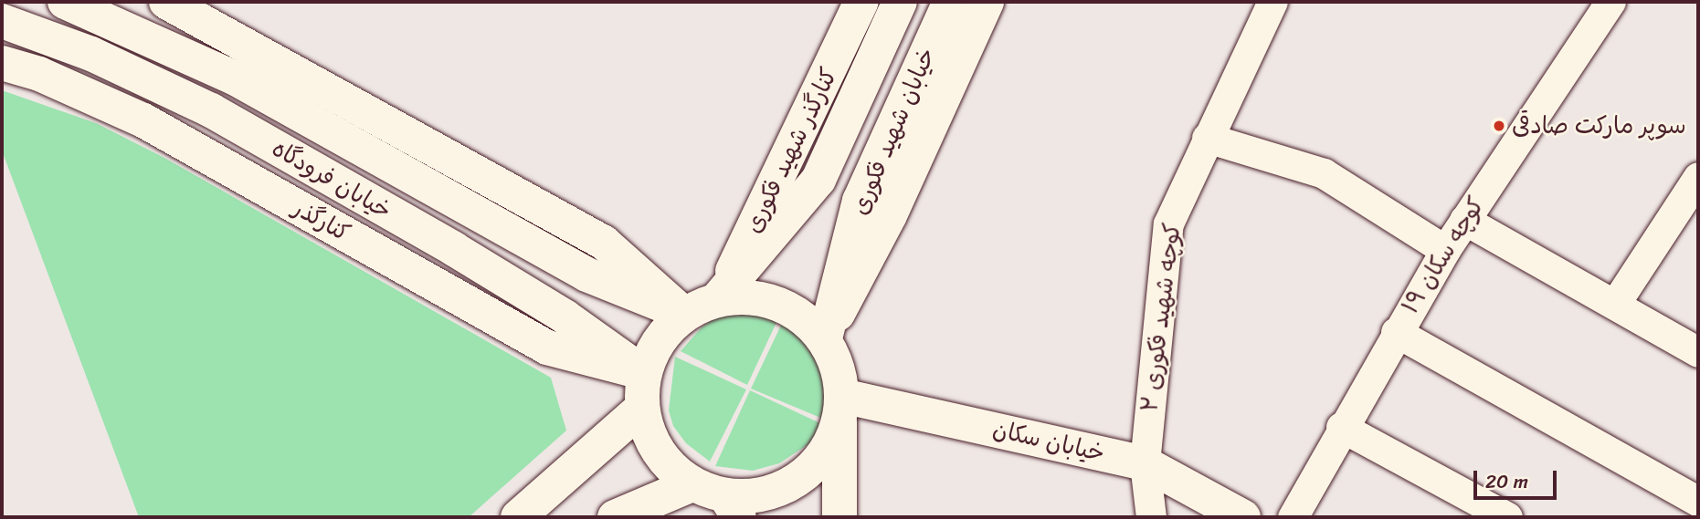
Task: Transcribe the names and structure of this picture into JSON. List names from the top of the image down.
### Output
{
  "streets": {
    "street": [
      "خیابان شهید فکوری",
      "کنارگذر شهید فکوری",
      "خیابان فرودگاه",
      "کنارگذر",
      "کوچه سکان ۱۹",
      "کوچه شهید فکوری ۲",
      "خیابان سکان"
    ]
  },
  "crossings": [
    ["خیابان شهید فکوری", "کنارگذر شهید فکوری"],
    ["خیابان شهید فکوری", "خیابان فرودگاه"],
    ["خیابان شهید فکوری", "کنارگذر"],
    ["خیابان شهید فکوری", "خیابان سکان"],
    ["کنارگذر شهید فکوری", "خیابان فرودگاه"],
    ["کنارگذر شهید فکوری", "کنارگذر"],
    ["کنارگذر شهید فکوری", "خیابان سکان"],
    ["خیابان فرودگاه", "کنارگذر"],
    ["خیابان فرودگاه", "خیابان سکان"],
    ["کنارگذر", "خیابان سکان"],
    ["کوچه شهید فکوری ۲", "خیابان سکان"]
  ],
  "places": ["سوپر مارکت صادقی"],
  "scale_bar": "20 m"
}
